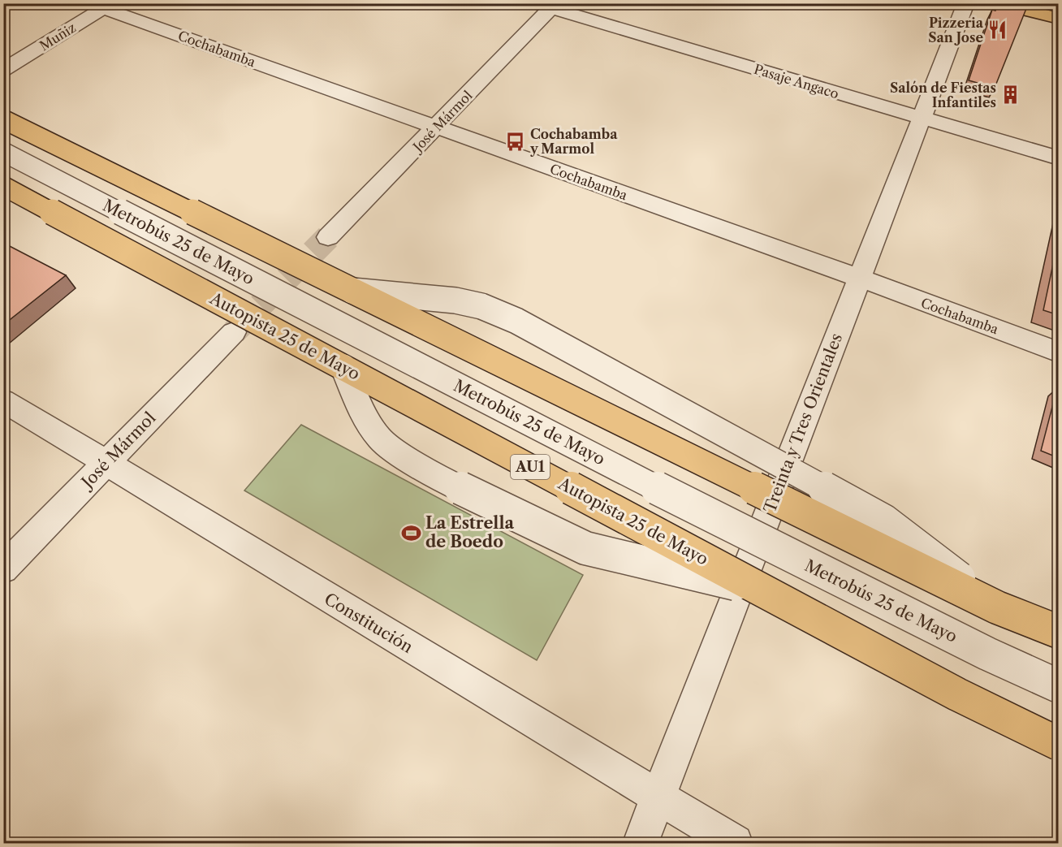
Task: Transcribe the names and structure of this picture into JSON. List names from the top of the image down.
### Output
{
  "streets": {
    "main road": ["Autopista 25 de Mayo", "AU1"],
    "street": [
      "Muñiz",
      "Cochabamba",
      "Pasaje Angaco",
      "José Mármol",
      "Metrobús 25 de Mayo",
      "Treinta y Tres Orientales",
      "Constitución"
    ]
  },
  "crossings": [
    ["Muñiz", "Cochabamba"],
    ["Cochabamba", "José Mármol"],
    ["Cochabamba", "Treinta y Tres Orientales"],
    ["Pasaje Angaco", "José Mármol"],
    ["Pasaje Angaco", "Treinta y Tres Orientales"],
    ["José Mármol", "Constitución"],
    ["Treinta y Tres Orientales", "Constitución"]
  ],
  "places": {
    "restaurant": ["Pizzeria San Jose"],
    "building": ["Salón de Fiestas Infantiles"],
    "bus stop": ["Cochabamba y Marmol"],
    "sports": ["La Estrella de Boedo"]
  }
}
